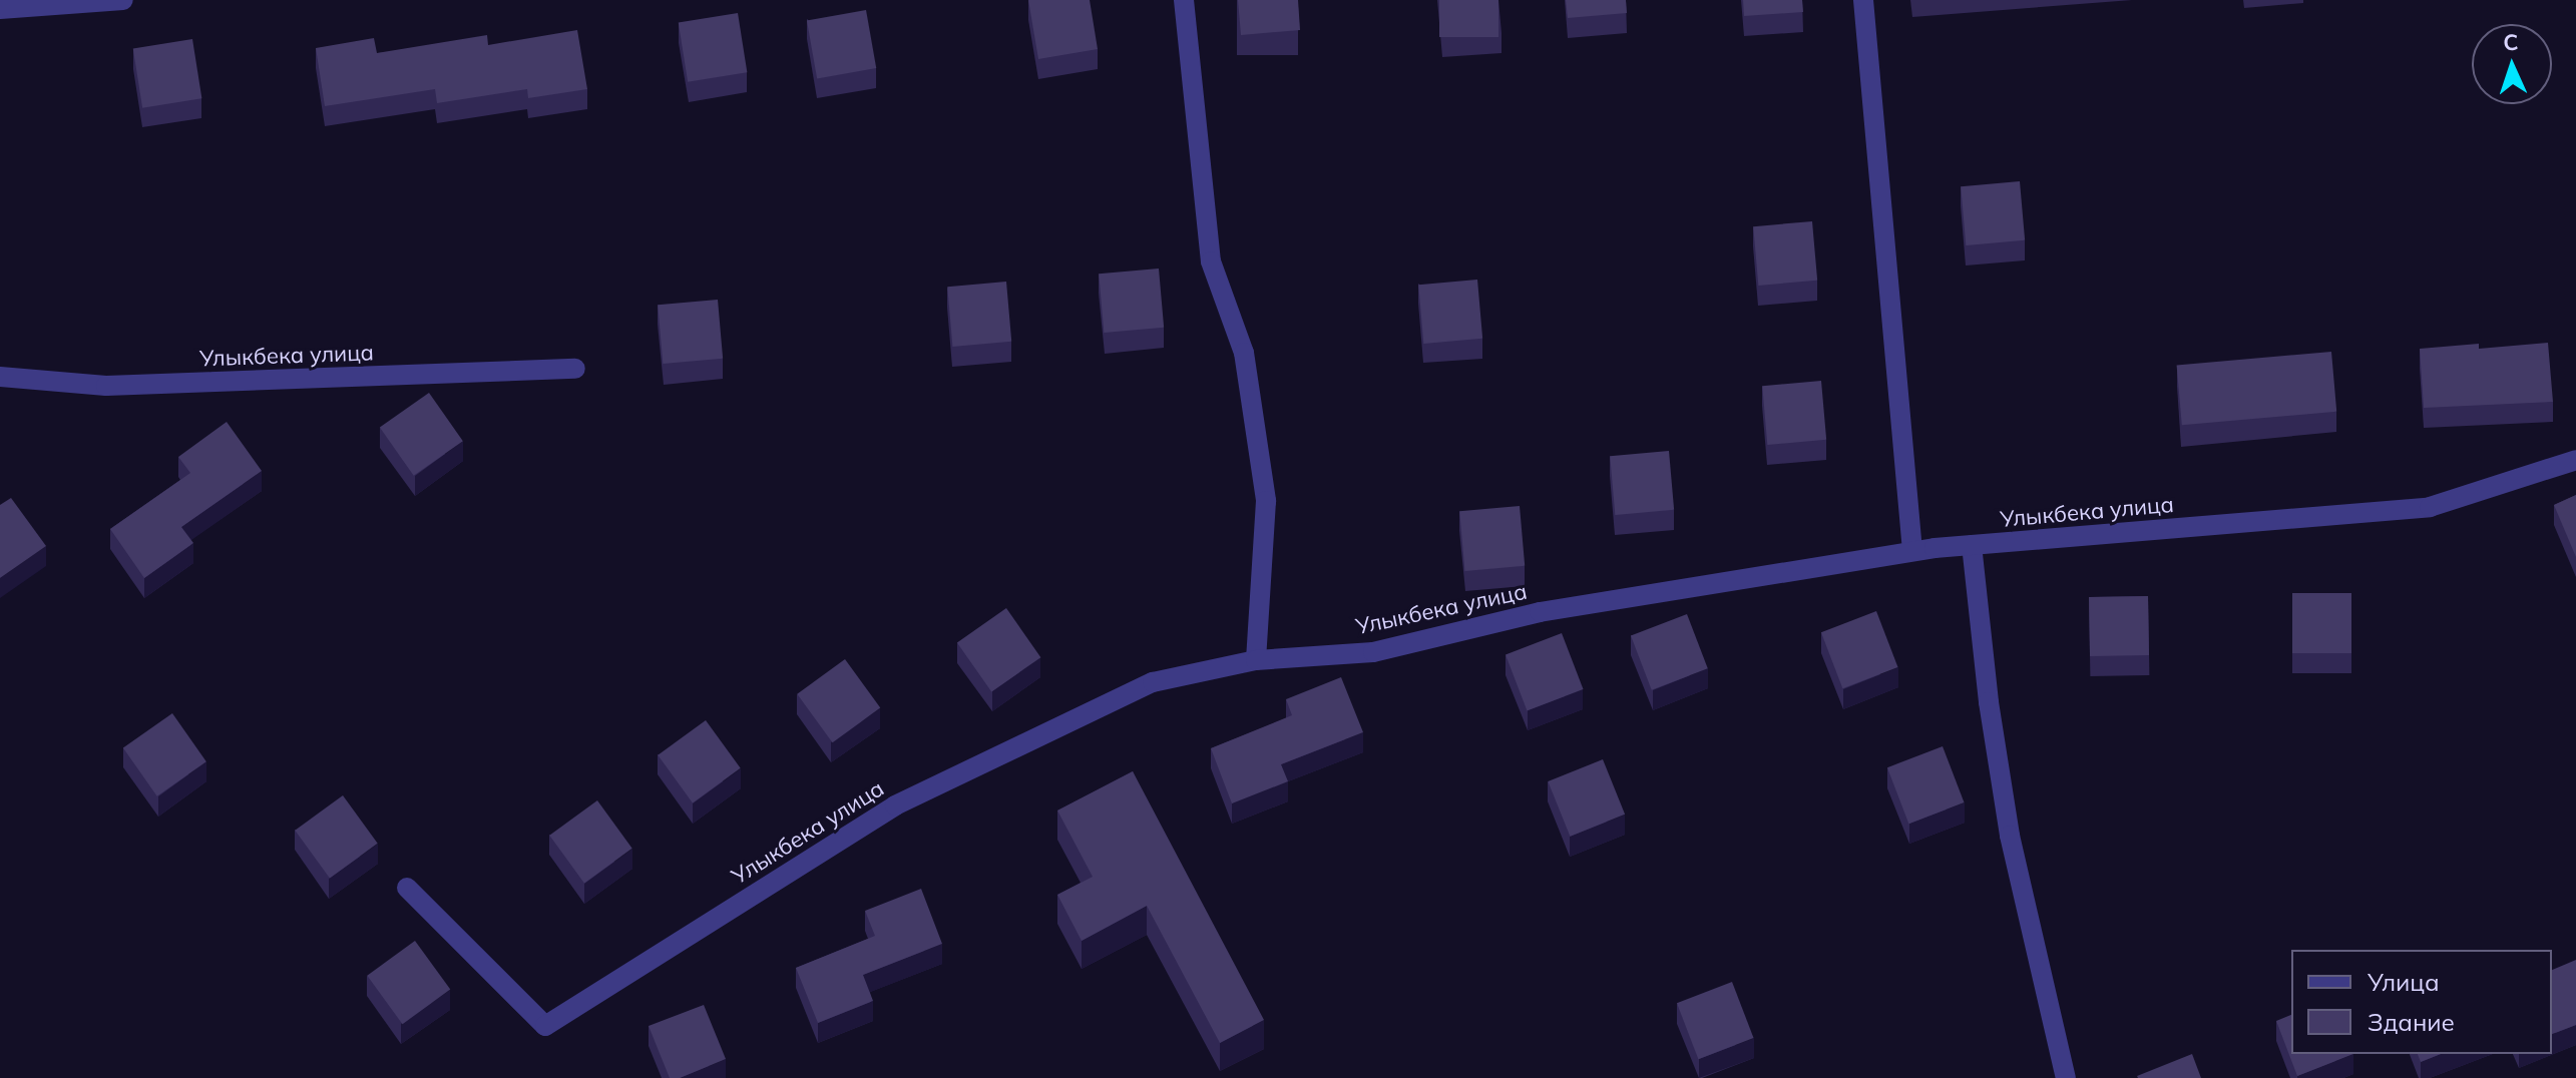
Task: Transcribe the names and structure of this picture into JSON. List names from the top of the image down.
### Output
{
  "streets": {
    "street": ["Улыкбека улица"]
  },
  "legend": ["Улица", "Здание"],
  "north": "top"
}
